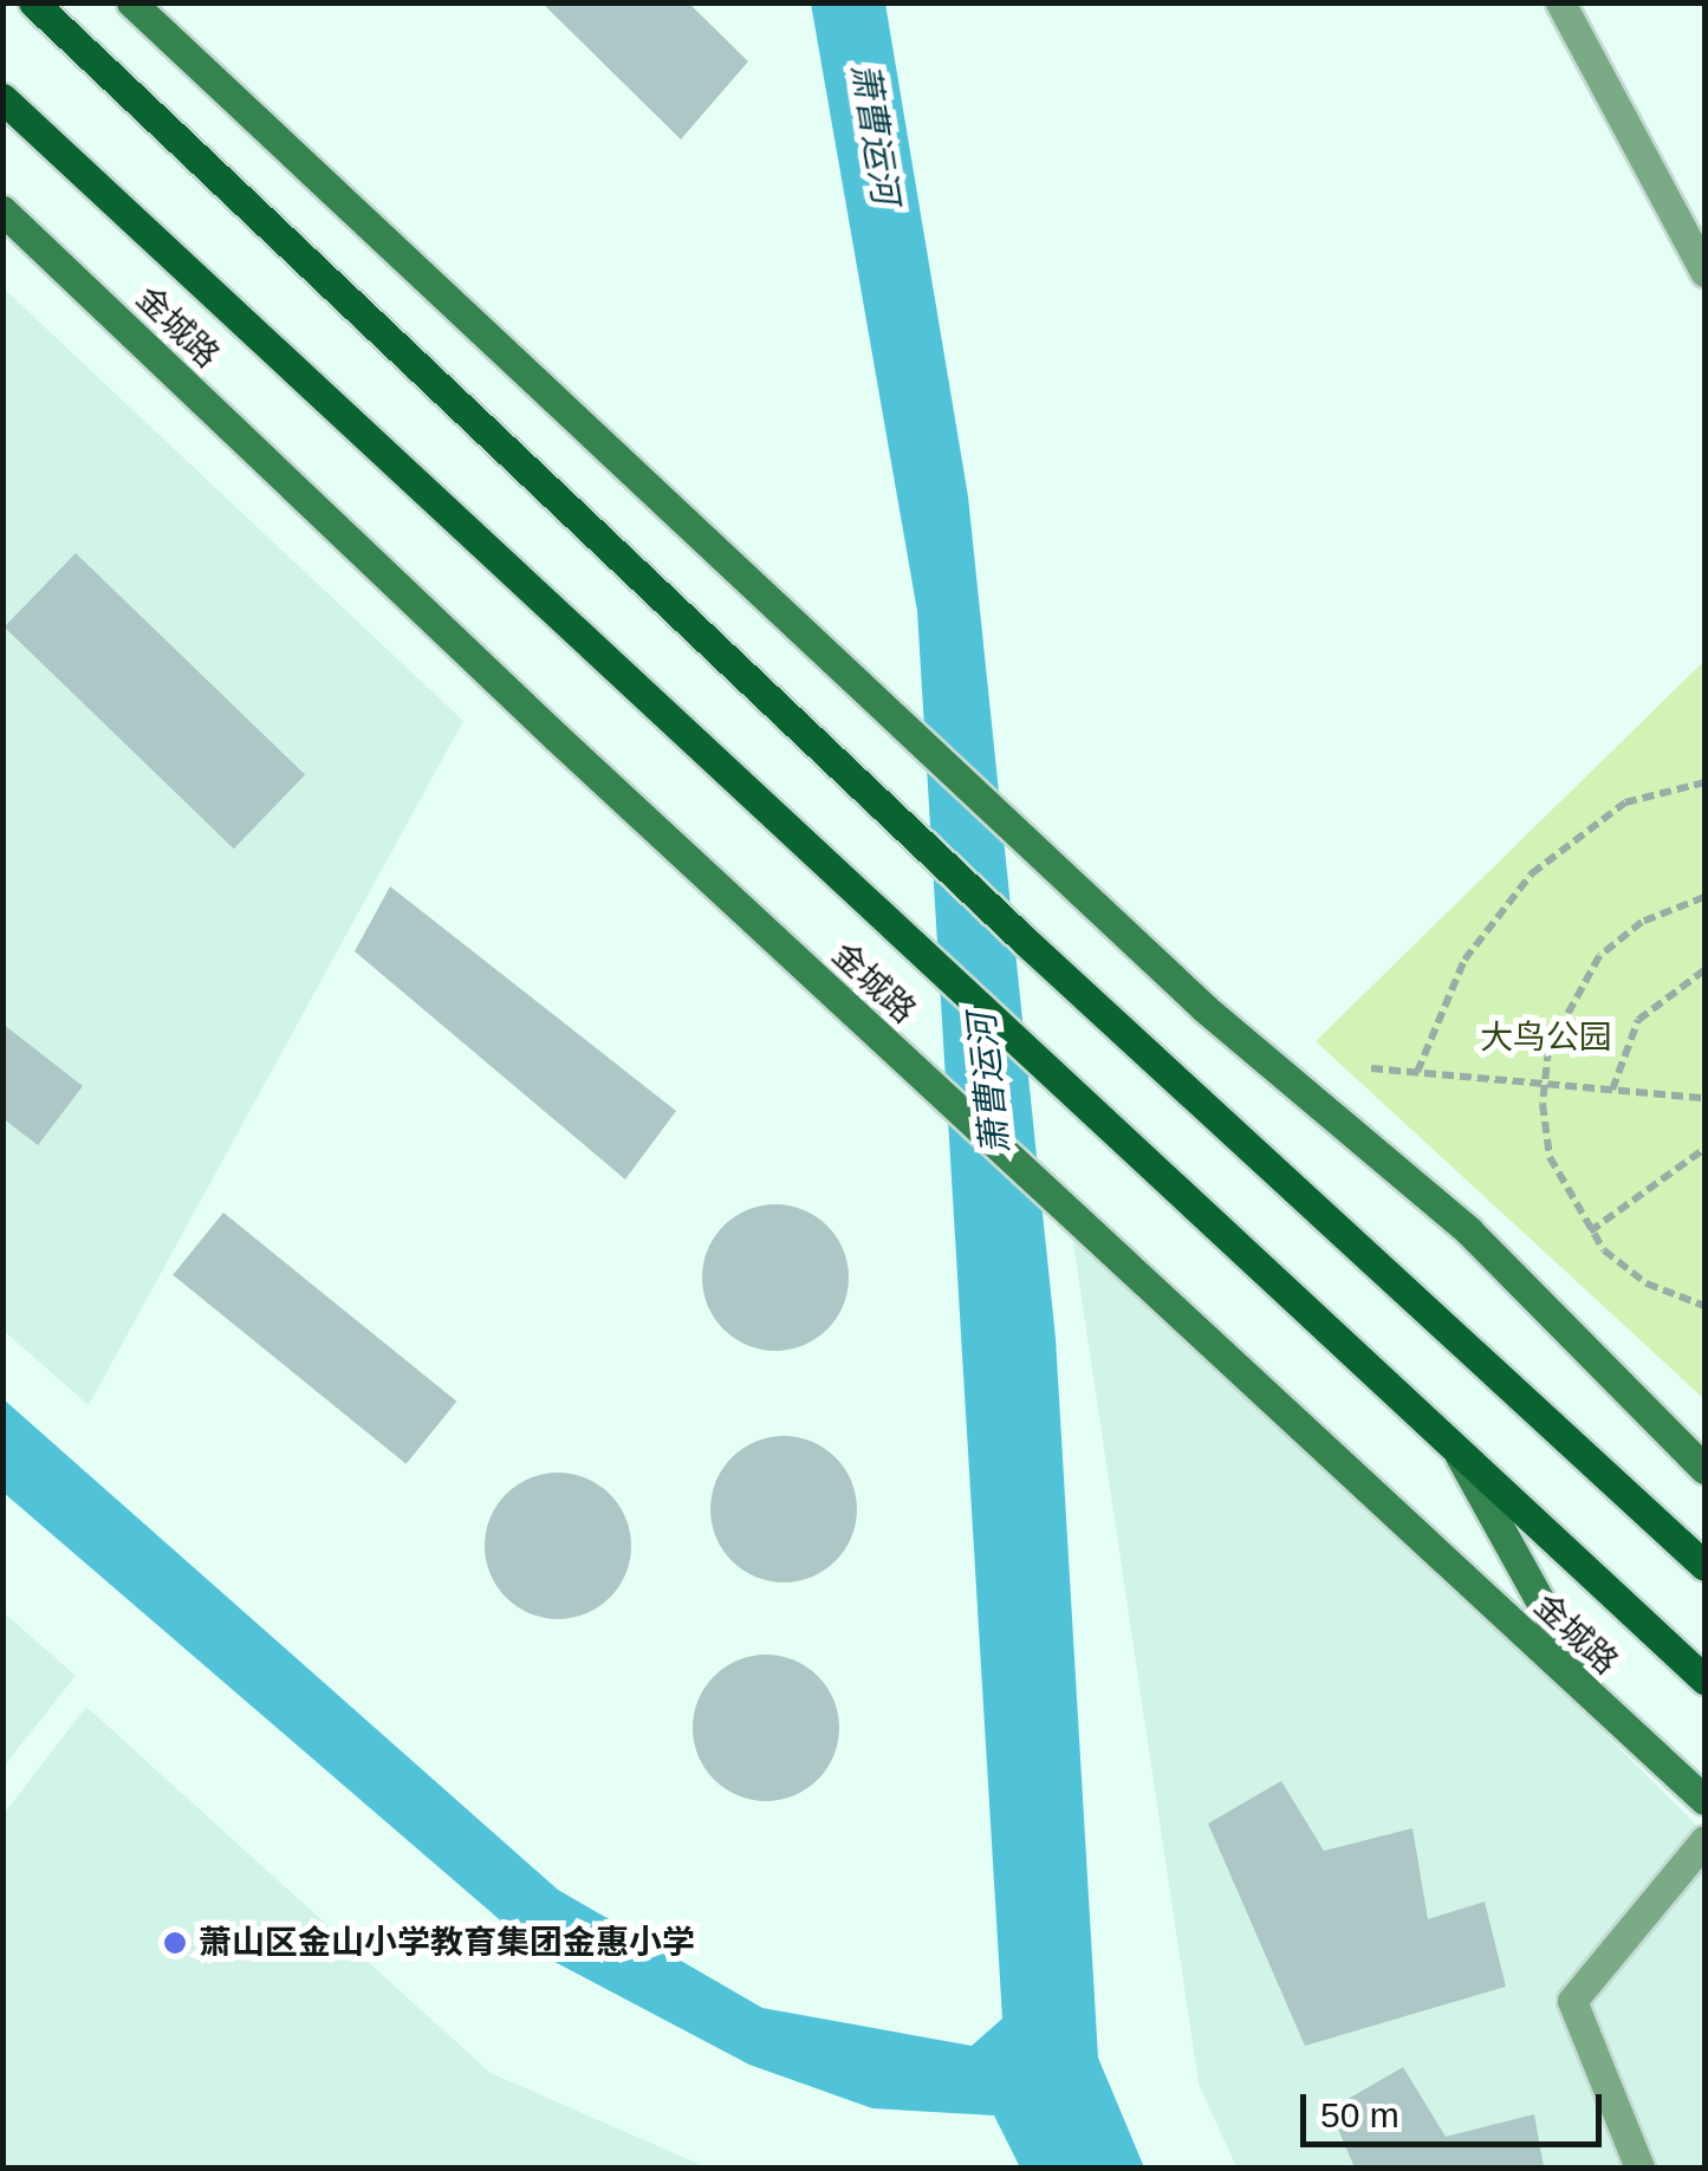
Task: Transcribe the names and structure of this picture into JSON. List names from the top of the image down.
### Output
{
  "streets": {
    "main road": ["金城路"]
  },
  "water": ["萧曹运河"],
  "parks": ["大鸟公园"],
  "places": ["萧山区金山小学教育集团金惠小学"],
  "scale_bar": "50 m"
}
